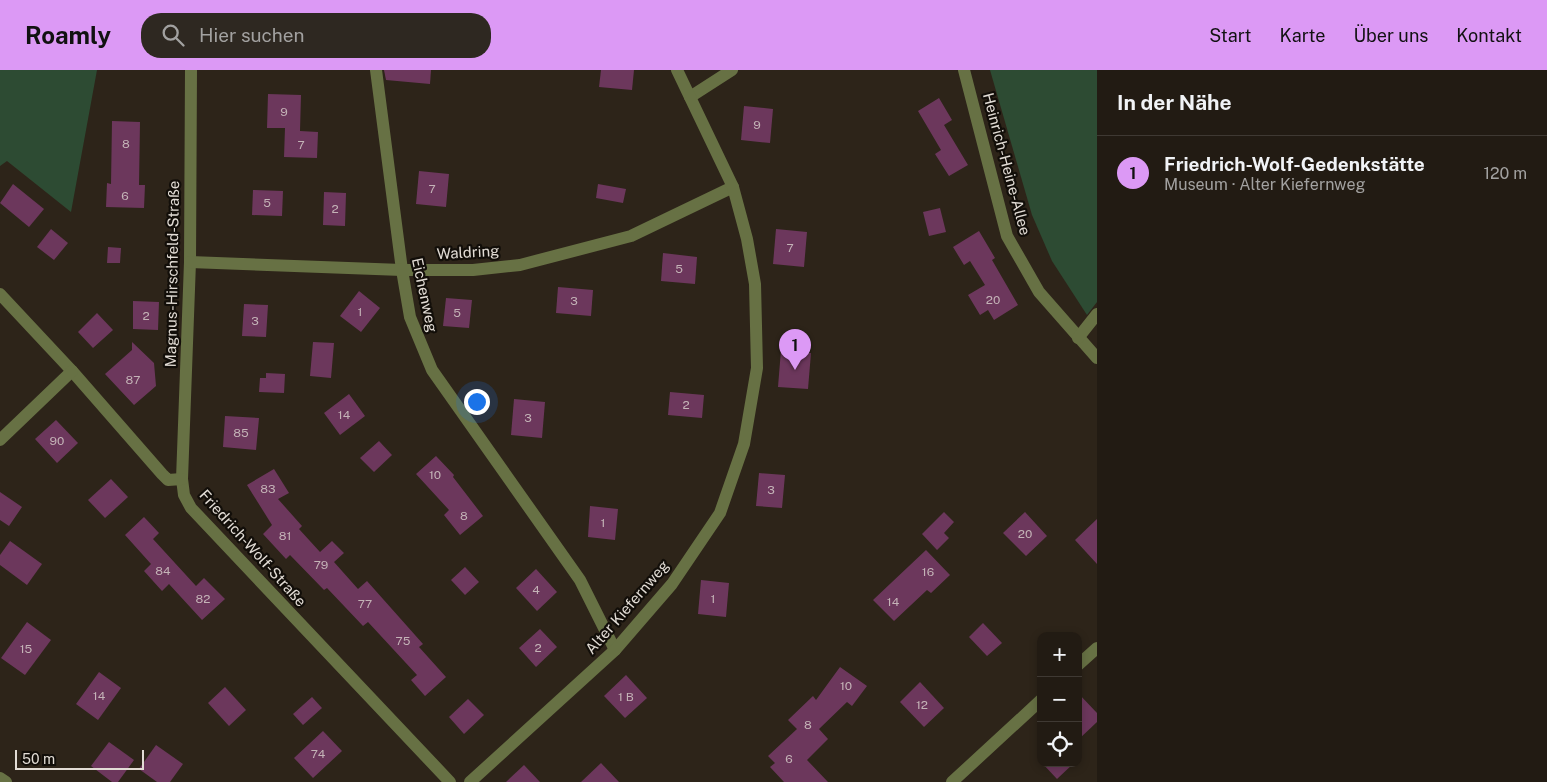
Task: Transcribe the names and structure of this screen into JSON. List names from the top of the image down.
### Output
{
  "streets": {
    "street": [
      "Heinrich-Heine-Allee",
      "Waldring",
      "Magnus-Hirschfeld-Straße",
      "Eichenweg",
      "Friedrich-Wolf-Straße",
      "Alter Kiefernweg"
    ]
  },
  "crossings": [
    ["Waldring", "Magnus-Hirschfeld-Straße"],
    ["Waldring", "Eichenweg"],
    ["Waldring", "Alter Kiefernweg"],
    ["Magnus-Hirschfeld-Straße", "Friedrich-Wolf-Straße"],
    ["Eichenweg", "Alter Kiefernweg"]
  ],
  "house_numbers": [
    "9",
    "9",
    "8",
    "7",
    "7",
    "6",
    "5",
    "2",
    "7",
    "5",
    "20",
    "3",
    "1",
    "5",
    "2",
    "3",
    "87",
    "2",
    "14",
    "3",
    "85",
    "90",
    "10",
    "83",
    "3",
    "8",
    "1",
    "20",
    "81",
    "79",
    "84",
    "16",
    "4",
    "82",
    "1",
    "14",
    "77",
    "75",
    "2",
    "15",
    "10",
    "14",
    "1 B",
    "12",
    "8",
    "74",
    "6"
  ],
  "scale_bar": "50 m",
  "page": {
    "header": "Roamly",
    "search": "Hier suchen",
    "nav": [
      "Start",
      "Karte",
      "Über uns",
      "Kontakt"
    ],
    "heading": "In der Nähe",
    "list": [
      {
        "mark": "1",
        "name": "Friedrich-Wolf-Gedenkstätte",
        "note": "Museum · Alter Kiefernweg",
        "value": "120 m"
      }
    ],
    "pins": "1",
    "map_buttons": ["+", "−"],
    "scale": "50 m"
  }
}
